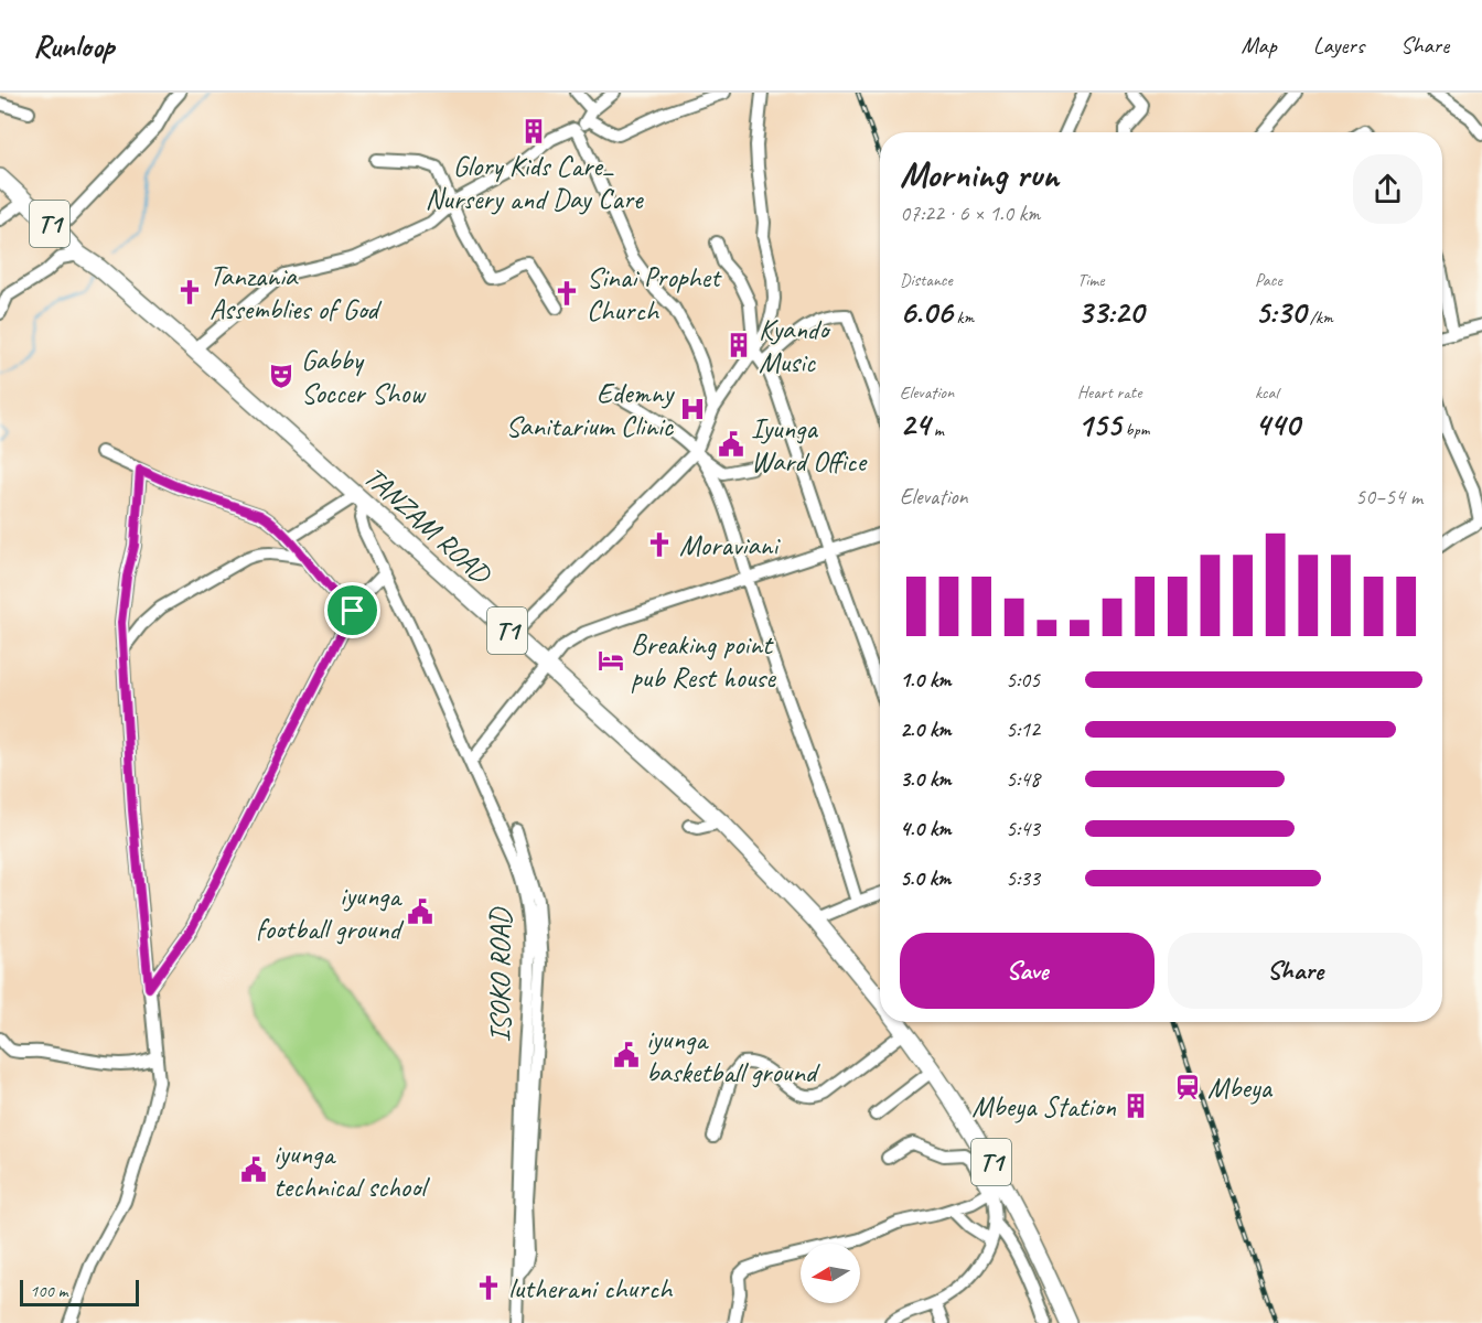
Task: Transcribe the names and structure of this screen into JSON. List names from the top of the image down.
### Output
{
  "streets": {
    "highway": ["T1", "TANZAM ROAD"],
    "street": ["ISOKO ROAD"]
  },
  "crossings": [
    ["TANZAM ROAD", "ISOKO ROAD"]
  ],
  "places": {
    "building": ["Glory Kids Care_ Nursery and Day Care", "Kyando Music", "Mbeya Station"],
    "church": [
      "Tanzania Assemblies of God",
      "Sinai Prophet Church",
      "Moraviani",
      "lutherani church"
    ],
    "theatre": ["Gabby Soccer Show"],
    "hospital": ["Edemny Sanitarium Clinic"],
    "public building": [
      "Iyunga Ward Office",
      "iyunga football ground",
      "iyunga basketball ground",
      "iyunga technical school"
    ],
    "hotel": ["Breaking point pub Rest house"],
    "station": ["Mbeya"]
  },
  "scale_bar": "100 m",
  "north": "left",
  "page": {
    "header": "Runloop",
    "nav": ["Map", "Layers", "Share"],
    "heading": ["Morning run", "07:22 · 6 × 1.0 km"],
    "stats": [
      ["Distance", "6.06 km"],
      ["Time", "33:20"],
      ["Pace", "5:30 /km"],
      ["Elevation", "24 m"],
      ["Heart rate", "155 bpm"],
      ["kcal", "440"]
    ],
    "chart": ["Elevation", "50–54 m"],
    "list": [
      {
        "name": "1.0 km",
        "note": "5:05"
      },
      {
        "name": "2.0 km",
        "note": "5:12"
      },
      {
        "name": "3.0 km",
        "note": "5:48"
      },
      {
        "name": "4.0 km",
        "note": "5:43"
      },
      {
        "name": "5.0 km",
        "note": "5:33"
      }
    ],
    "buttons": ["Save", "Share"],
    "scale": "100 m"
  }
}
